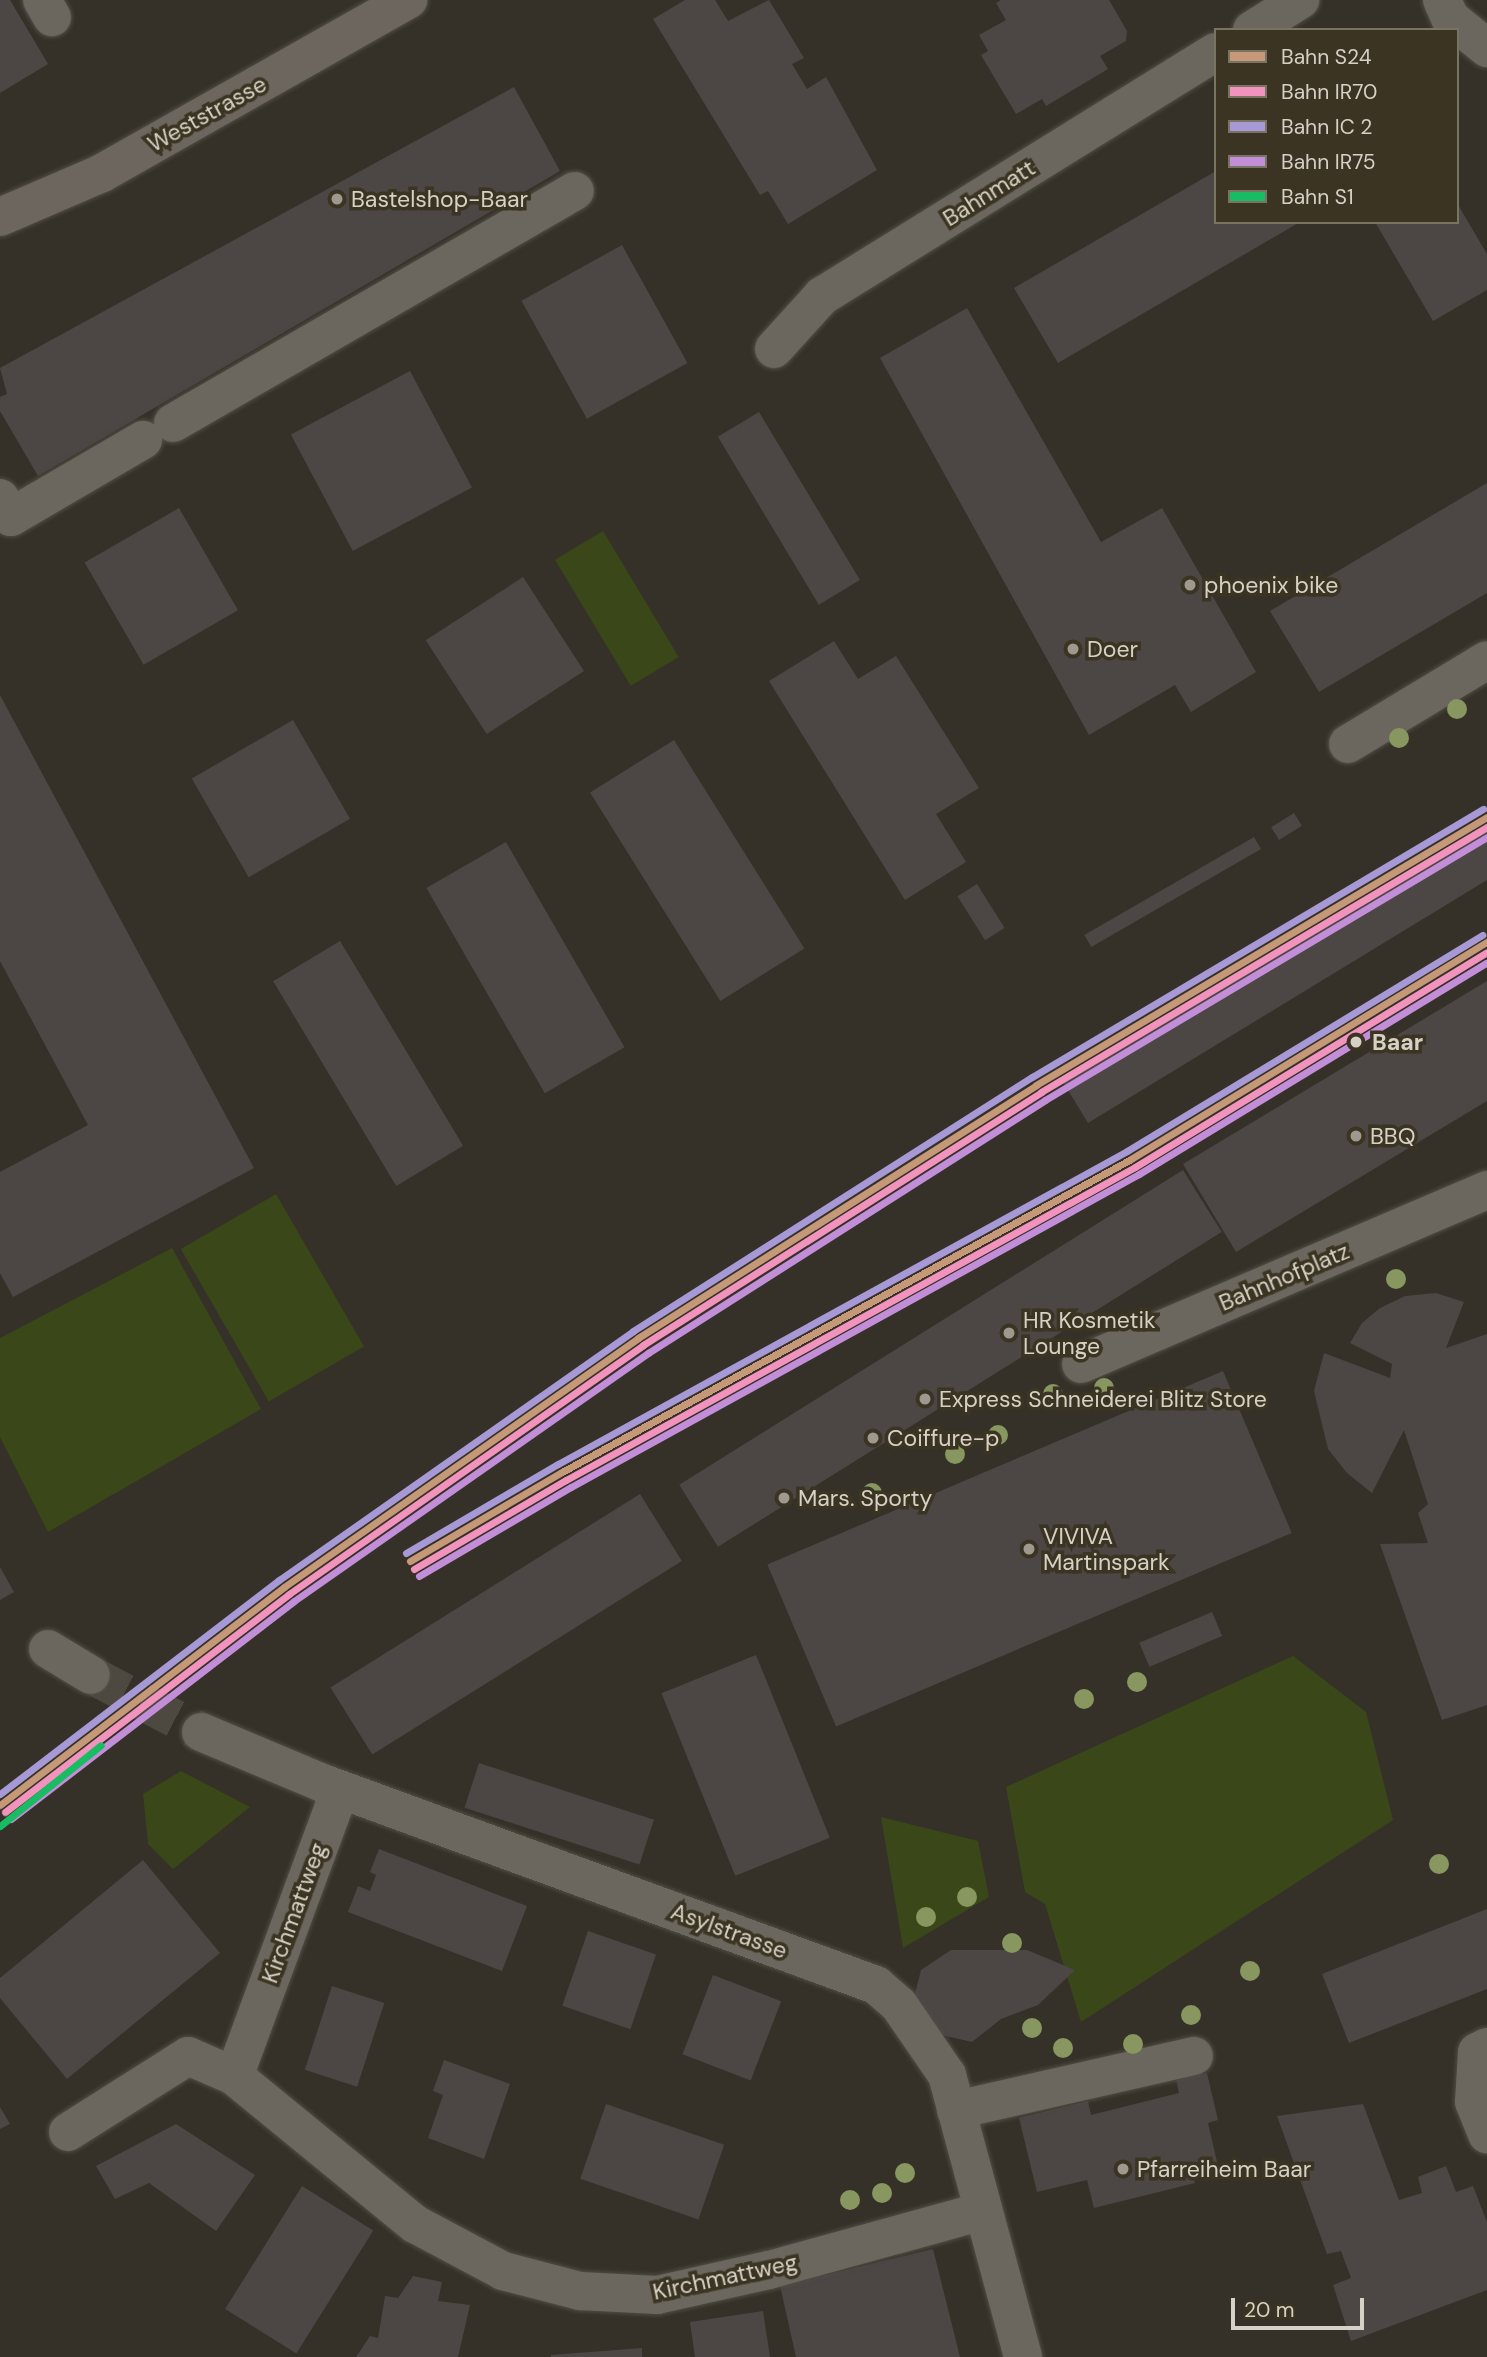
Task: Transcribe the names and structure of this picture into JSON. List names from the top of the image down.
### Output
{
  "streets": {
    "main road": ["Weststrasse"],
    "street": [
      "Bahnmatt",
      "Bahnhofplatz",
      "Kirchmattweg",
      "Asylstrasse"
    ]
  },
  "crossings": [
    ["Kirchmattweg", "Asylstrasse"]
  ],
  "places": [
    "Bastelshop-Baar",
    "phoenix bike",
    "Doer",
    "Baar",
    "BBQ",
    "HR Kosmetik Lounge",
    "Express Schneiderei Blitz Store",
    "Coiffure-p",
    "Mars. Sporty",
    "VIVIVA Martinspark",
    "Pfarreiheim Baar"
  ],
  "lines": [
    "rail line S24",
    "rail line IR70",
    "rail line IR75",
    "rail line S1"
  ],
  "legend": [
    "Bahn S24",
    "Bahn IR70",
    "Bahn IC 2",
    "Bahn IR75",
    "Bahn S1"
  ],
  "scale_bar": "20 m"
}
